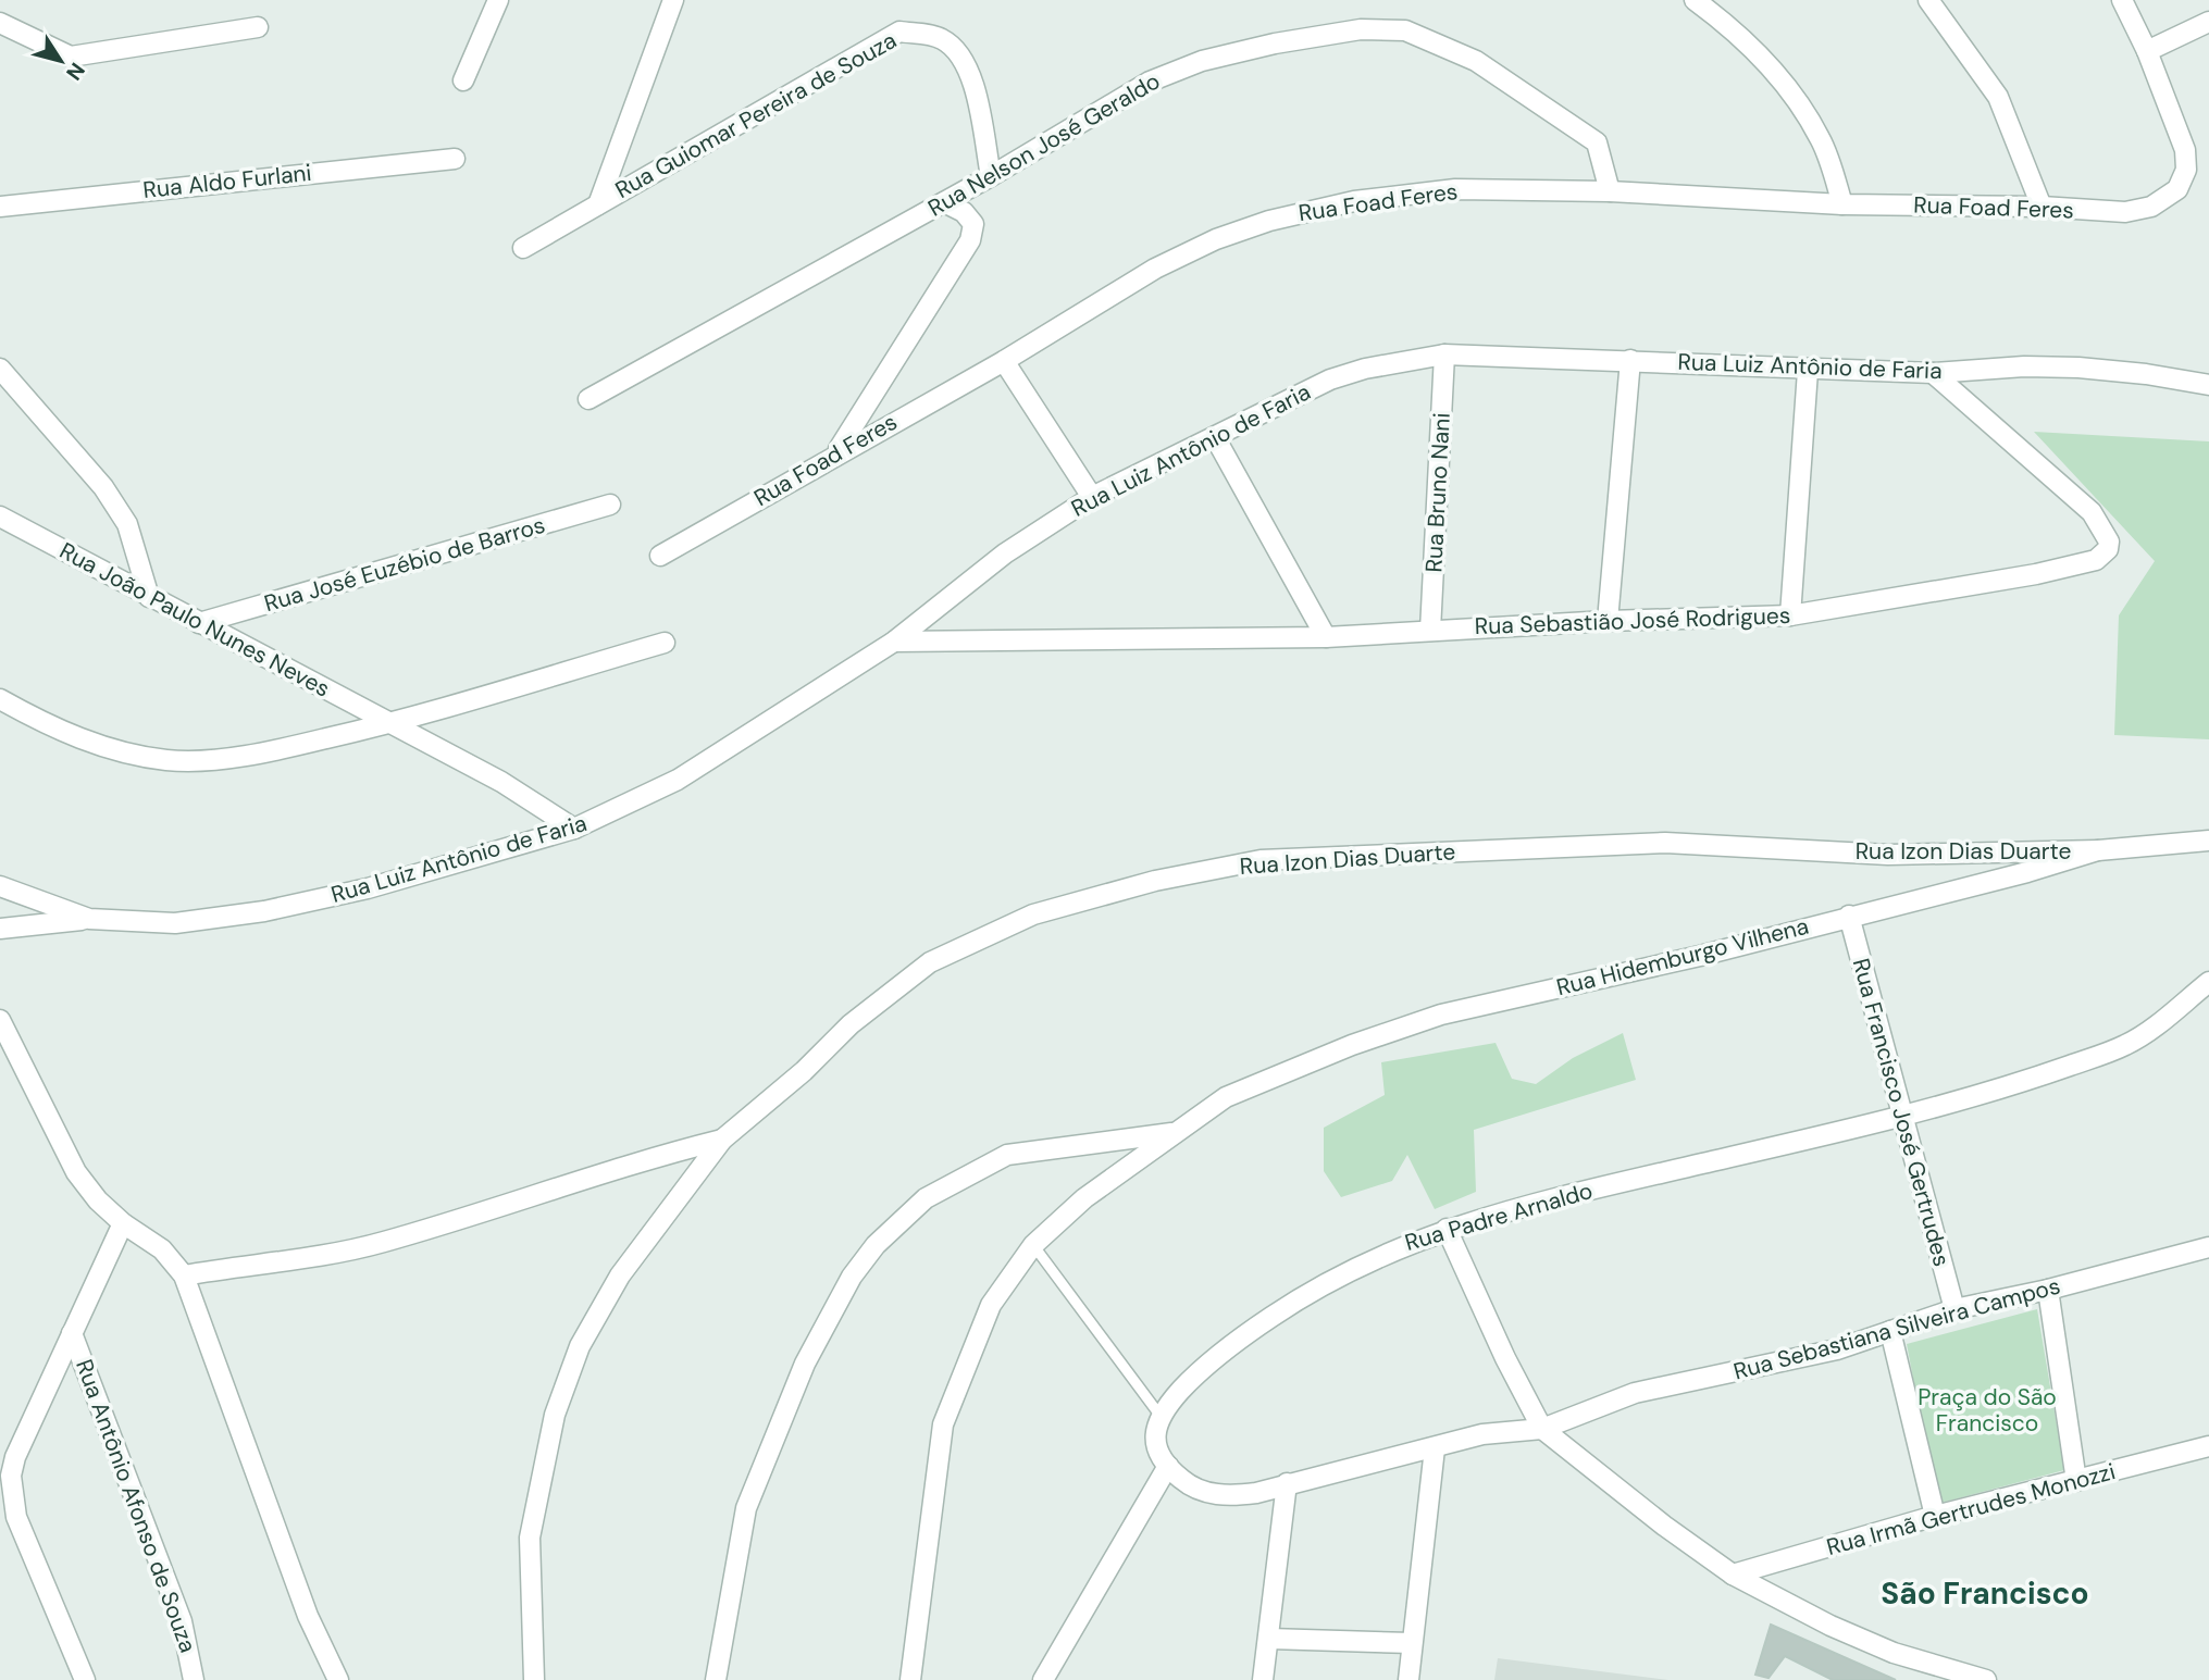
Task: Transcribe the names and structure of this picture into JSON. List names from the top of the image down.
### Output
{
  "streets": {
    "street": [
      "Rua Guiomar Pereira de Souza",
      "Rua Nelson José Geraldo",
      "Rua Aldo Furlani",
      "Rua Foad Feres",
      "Rua Luiz Antônio de Faria",
      "Rua Bruno Nani",
      "Rua José Euzébio de Barros",
      "Rua João Paulo Nunes Neves",
      "Rua Sebastião José Rodrigues",
      "Rua Izon Dias Duarte",
      "Rua Hidemburgo Vilhena",
      "Rua Francisco José Gertrudes",
      "Rua Padre Arnaldo",
      "Rua Sebastiana Silveira Campos",
      "Rua Antônio Afonso de Souza",
      "Rua Irmã Gertrudes Monozzi"
    ]
  },
  "crossings": [
    ["Rua Guiomar Pereira de Souza", "Rua Nelson José Geraldo"],
    ["Rua Nelson José Geraldo", "Rua Foad Feres"],
    ["Rua Luiz Antônio de Faria", "Rua Bruno Nani"],
    ["Rua Luiz Antônio de Faria", "Rua João Paulo Nunes Neves"],
    ["Rua Luiz Antônio de Faria", "Rua Sebastião José Rodrigues"],
    ["Rua Bruno Nani", "Rua Sebastião José Rodrigues"],
    ["Rua José Euzébio de Barros", "Rua João Paulo Nunes Neves"],
    ["Rua Izon Dias Duarte", "Rua Hidemburgo Vilhena"],
    ["Rua Hidemburgo Vilhena", "Rua Francisco José Gertrudes"],
    ["Rua Francisco José Gertrudes", "Rua Padre Arnaldo"],
    ["Rua Francisco José Gertrudes", "Rua Sebastiana Silveira Campos"]
  ],
  "districts": ["São Francisco"],
  "parks": ["Praça do São Francisco"],
  "north": "bottom right"
}
